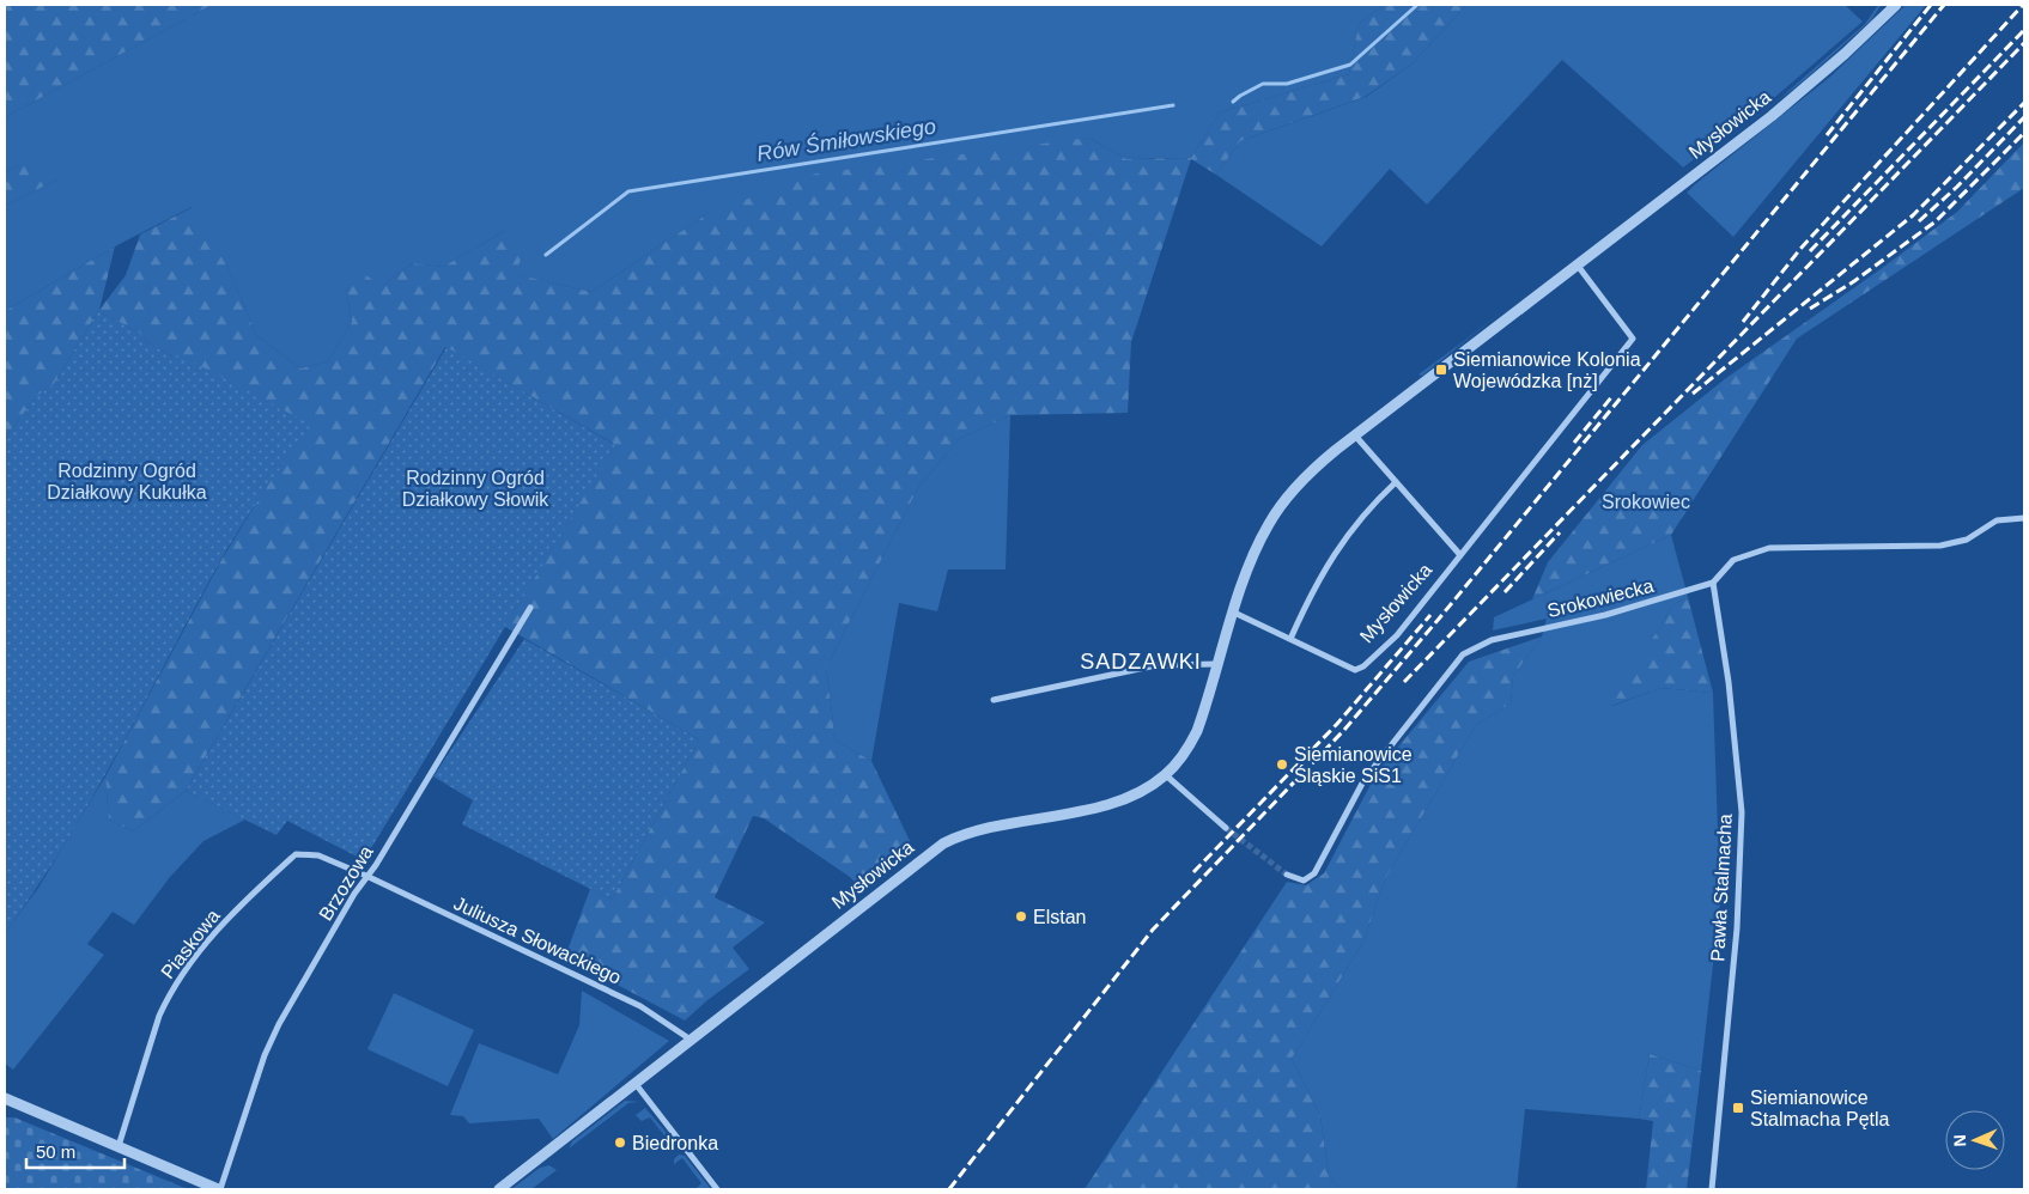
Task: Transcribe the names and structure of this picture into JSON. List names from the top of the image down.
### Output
{
  "streets": {
    "street": [
      "Mysłowicka",
      "Srokowiecka",
      "Brzozowa",
      "Pawła Stalmacha",
      "Juliusza Słowackiego",
      "Piaskowa"
    ]
  },
  "crossings": [
    ["Mysłowicka", "Juliusza Słowackiego"],
    ["Srokowiecka", "Pawła Stalmacha"],
    ["Brzozowa", "Juliusza Słowackiego"],
    ["Brzozowa", "Piaskowa"],
    ["Juliusza Słowackiego", "Piaskowa"]
  ],
  "districts": ["SADZAWKI"],
  "water": ["Rów Śmiłowskiego"],
  "parks": ["Rodzinny Ogród Działkowy Kukułka", "Rodzinny Ogród Działkowy Słowik", "Srokowiec"],
  "places": {
    "transit": ["Siemianowice Kolonia Wojewódzka [nż]", "Siemianowice Stalmacha Pętla"],
    "other": ["Siemianowice Śląskie SiS1", "Elstan", "Biedronka"]
  },
  "scale_bar": "50 m",
  "north": "left"
}
